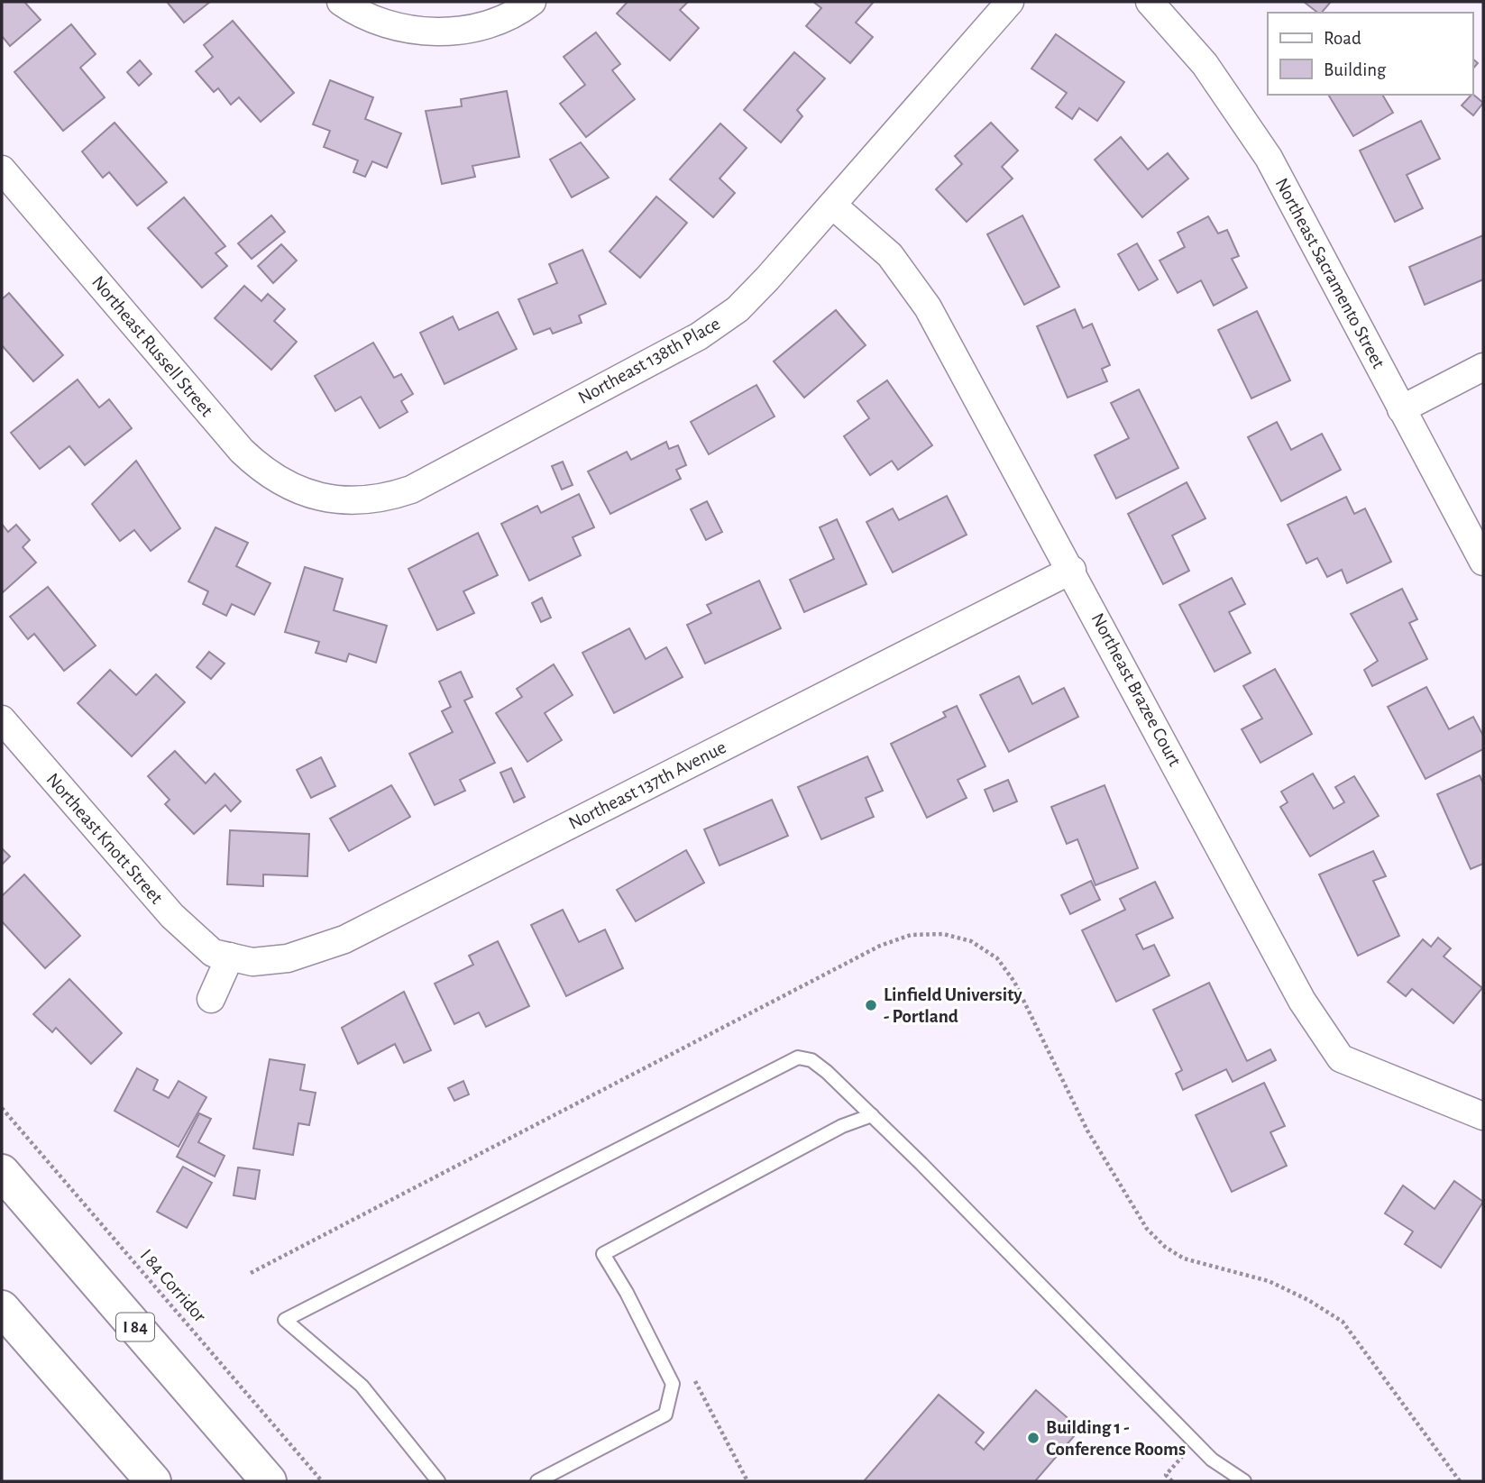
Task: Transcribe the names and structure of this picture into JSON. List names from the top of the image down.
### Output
{
  "streets": {
    "highway": ["I 84"],
    "street": [
      "Northeast Sacramento Street",
      "Northeast Russell Street",
      "Northeast 138th Place",
      "Northeast Brazee Court",
      "Northeast 137th Avenue",
      "Northeast Knott Street"
    ],
    "path": ["I 84 Corridor"]
  },
  "crossings": [
    ["Northeast Russell Street", "Northeast 138th Place"],
    ["Northeast 138th Place", "Northeast Brazee Court"],
    ["Northeast Brazee Court", "Northeast 137th Avenue"],
    ["Northeast 137th Avenue", "Northeast Knott Street"]
  ],
  "places": ["Linfield University - Portland", "Building 1 - Conference Rooms"],
  "legend": ["Road", "Building"]
}
